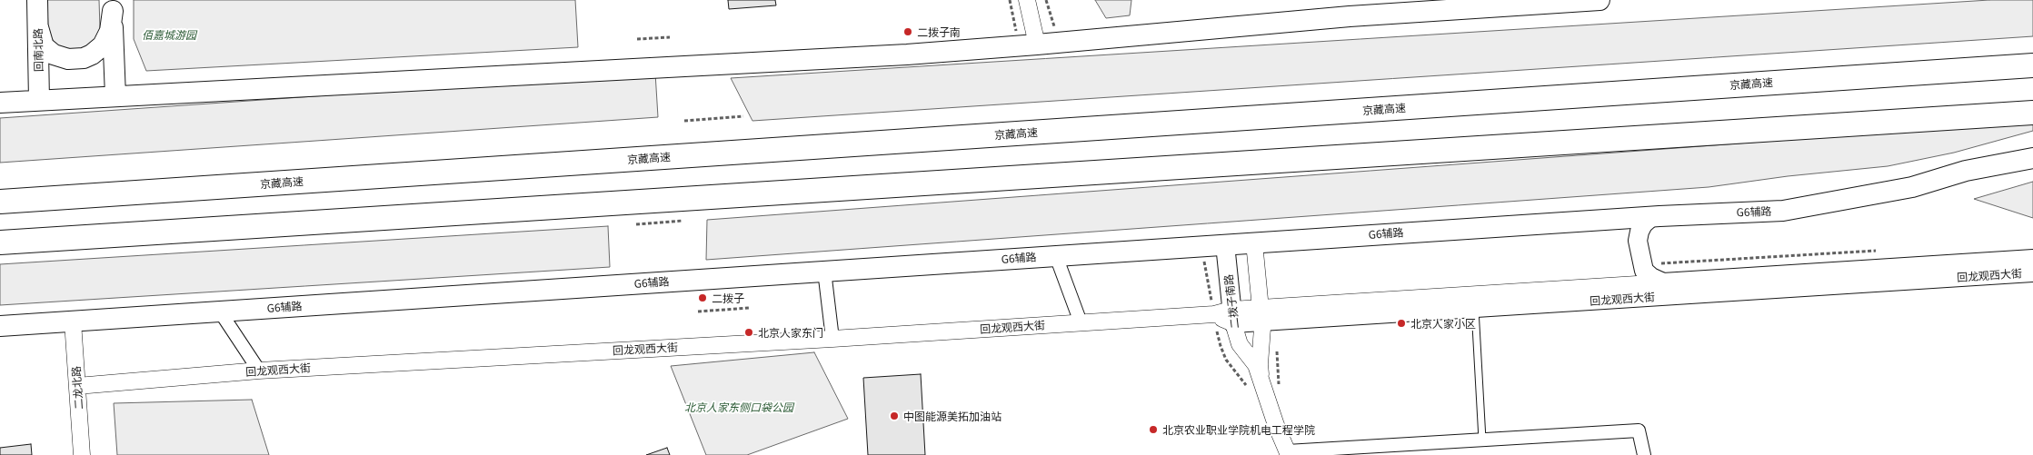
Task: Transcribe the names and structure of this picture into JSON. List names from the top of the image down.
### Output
{
  "streets": {
    "highway": ["京藏高速"],
    "main road": [
      "回南北路",
      "G6辅路",
      "回龙观西大街",
      "二拨子南路"
    ],
    "street": ["二龙北路"]
  },
  "crossings": [
    ["G6辅路", "二拨子南路"],
    ["G6辅路", "二龙北路"],
    ["回龙观西大街", "二拨子南路"],
    ["回龙观西大街", "二龙北路"]
  ],
  "parks": ["佰嘉城游园", "北京人家东侧口袋公园"],
  "places": [
    "二拨子南",
    "二拨子",
    "北京人家小区",
    "北京人家东门",
    "中图能源美拓加油站",
    "北京农业职业学院机电工程学院"
  ]
}
